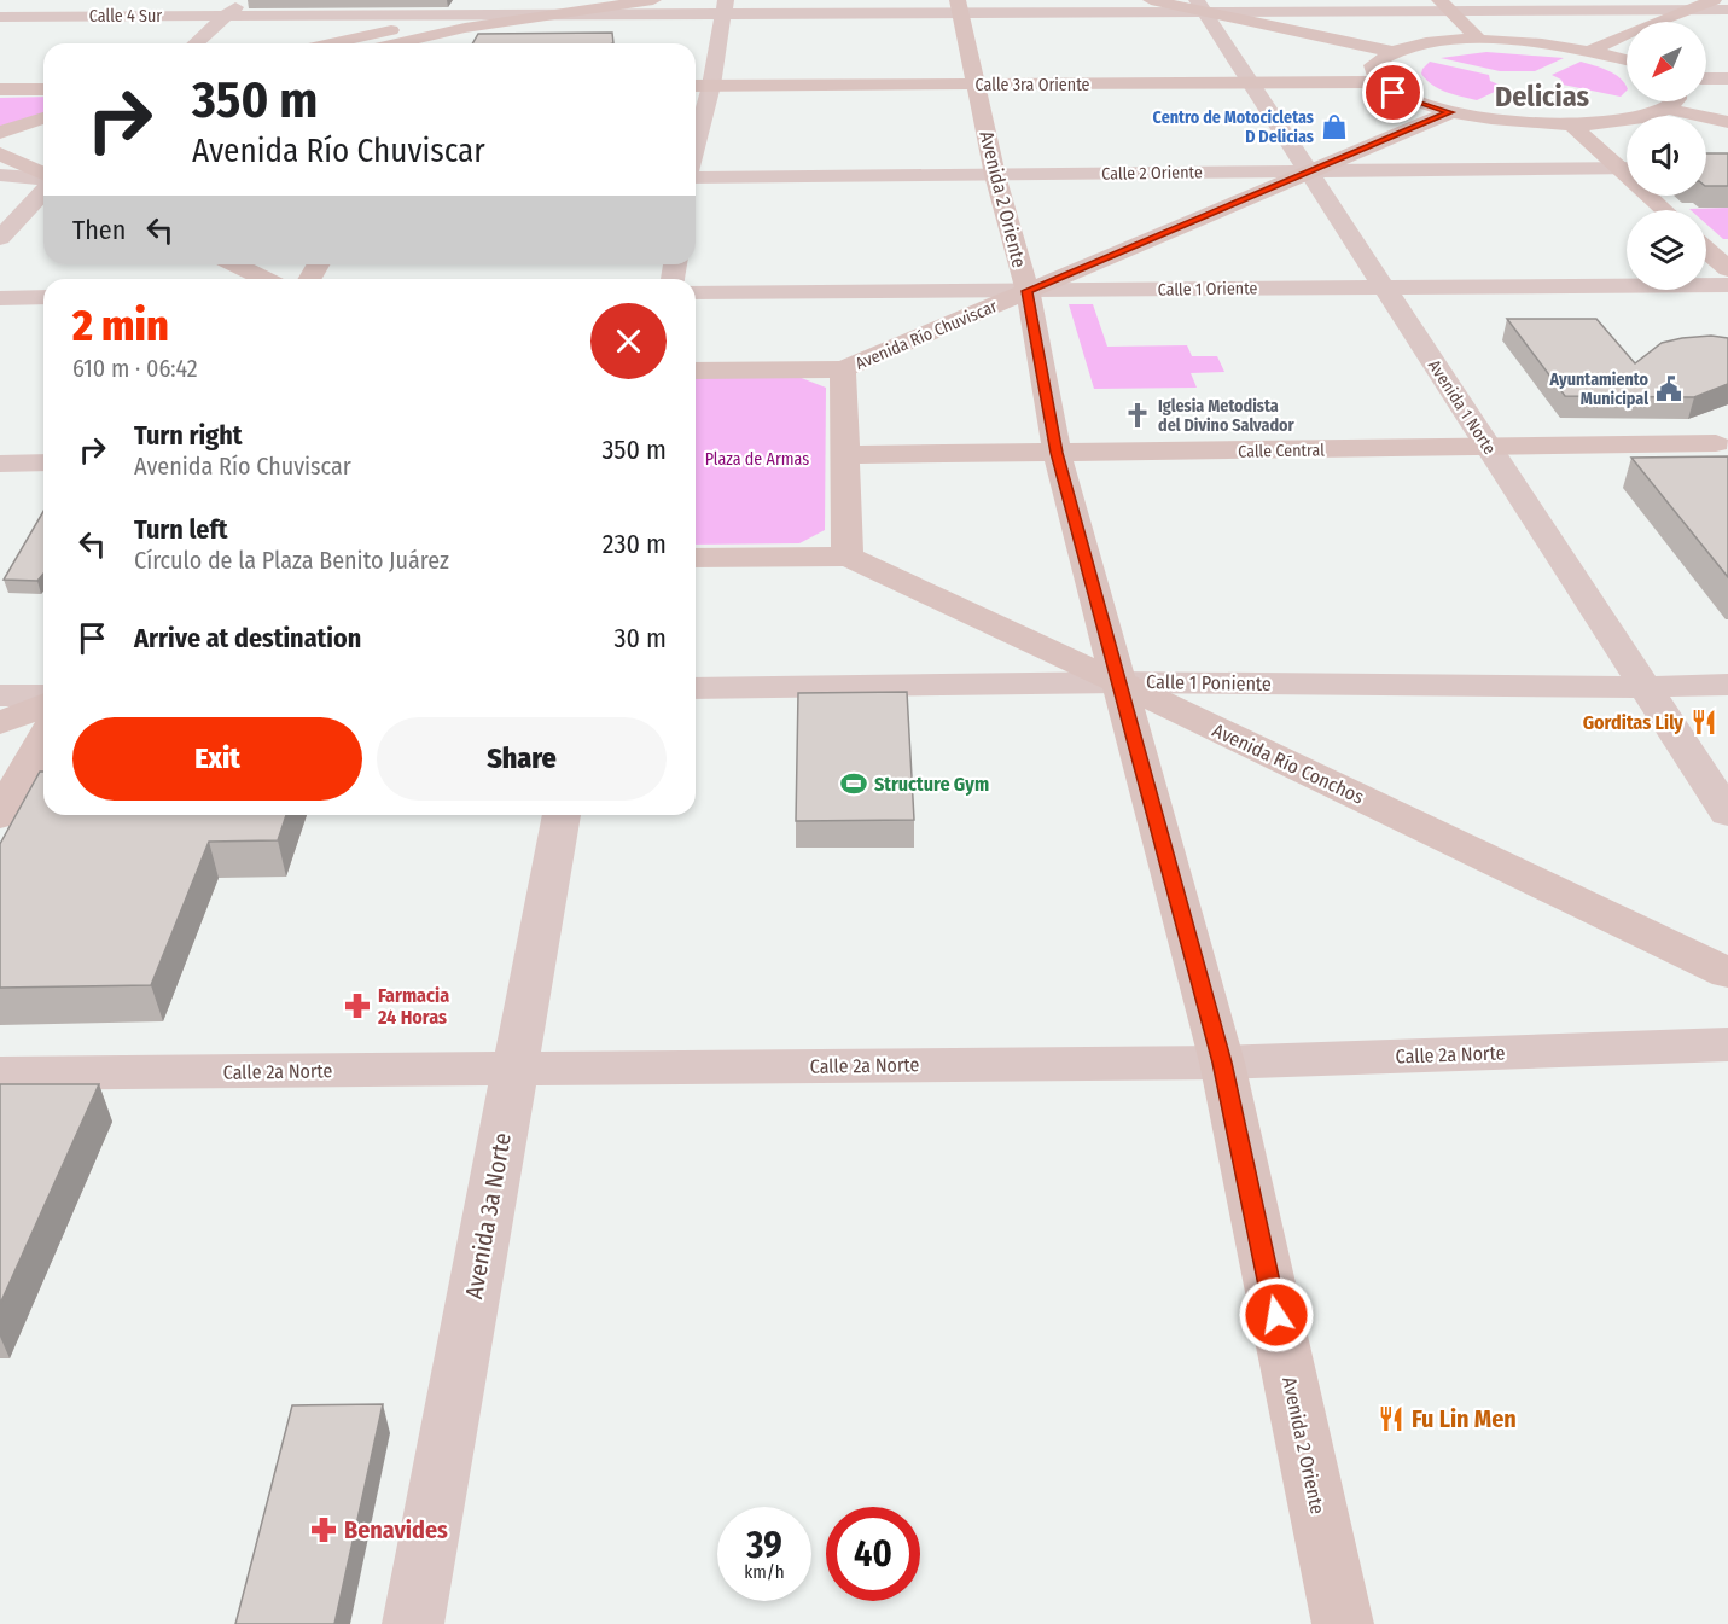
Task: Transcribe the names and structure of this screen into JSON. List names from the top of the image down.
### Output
{
  "streets": {
    "main road": [
      "Calle 3ra Oriente",
      "Avenida 2 Oriente",
      "Avenida Río Chuviscar",
      "Calle Central",
      "Avenida Río Conchos"
    ],
    "street": [
      "Calle 4 Sur",
      "Calle 2 Oriente",
      "Calle 1 Oriente",
      "Avenida 1 Norte",
      "Calle 1 Poniente",
      "Calle 2a Norte",
      "Avenida 3a Norte"
    ]
  },
  "crossings": [
    ["Calle 3ra Oriente", "Avenida 2 Oriente"],
    ["Calle 3ra Oriente", "Avenida 1 Norte"],
    ["Calle 2 Oriente", "Avenida 2 Oriente"],
    ["Calle 2 Oriente", "Avenida Río Chuviscar"],
    ["Calle 2 Oriente", "Avenida 1 Norte"],
    ["Avenida 2 Oriente", "Calle 1 Oriente"],
    ["Avenida 2 Oriente", "Avenida Río Chuviscar"],
    ["Avenida 2 Oriente", "Calle Central"],
    ["Avenida 2 Oriente", "Calle 1 Poniente"],
    ["Avenida 2 Oriente", "Avenida Río Conchos"],
    ["Avenida 2 Oriente", "Calle 2a Norte"],
    ["Calle 1 Oriente", "Avenida Río Chuviscar"],
    ["Calle 1 Oriente", "Avenida 1 Norte"],
    ["Avenida Río Chuviscar", "Avenida 1 Norte"],
    ["Avenida 1 Norte", "Calle Central"],
    ["Avenida 1 Norte", "Calle 1 Poniente"],
    ["Calle 1 Poniente", "Avenida Río Conchos"],
    ["Calle 2a Norte", "Avenida 3a Norte"]
  ],
  "districts": ["Delicias"],
  "parks": ["Plaza de Armas"],
  "places": {
    "shop": ["Centro de Motocicletas D Delicias"],
    "public building": ["Ayuntamiento Municipal"],
    "church": ["Iglesia Metodista del Divino Salvador"],
    "restaurant": ["Gorditas Lily", "Fu Lin Men"],
    "sports": ["Structure Gym"],
    "pharmacy": ["Farmacia 24 Horas", "Benavides"]
  },
  "north": "bottom left",
  "page": {
    "turn": ["350 m", "Avenida Río Chuviscar"],
    "then": "Then",
    "heading": ["2 min", "610 m · 06:42"],
    "list": [
      {
        "name": "Turn right",
        "note": "Avenida Río Chuviscar",
        "value": "350 m"
      },
      {
        "name": "Turn left",
        "note": "Círculo de la Plaza Benito Juárez",
        "value": "230 m"
      },
      {
        "name": "Arrive at destination",
        "value": "30 m"
      }
    ],
    "buttons": ["Exit", "Share"],
    "speed": "39 km/h",
    "limit": "40"
  }
}
